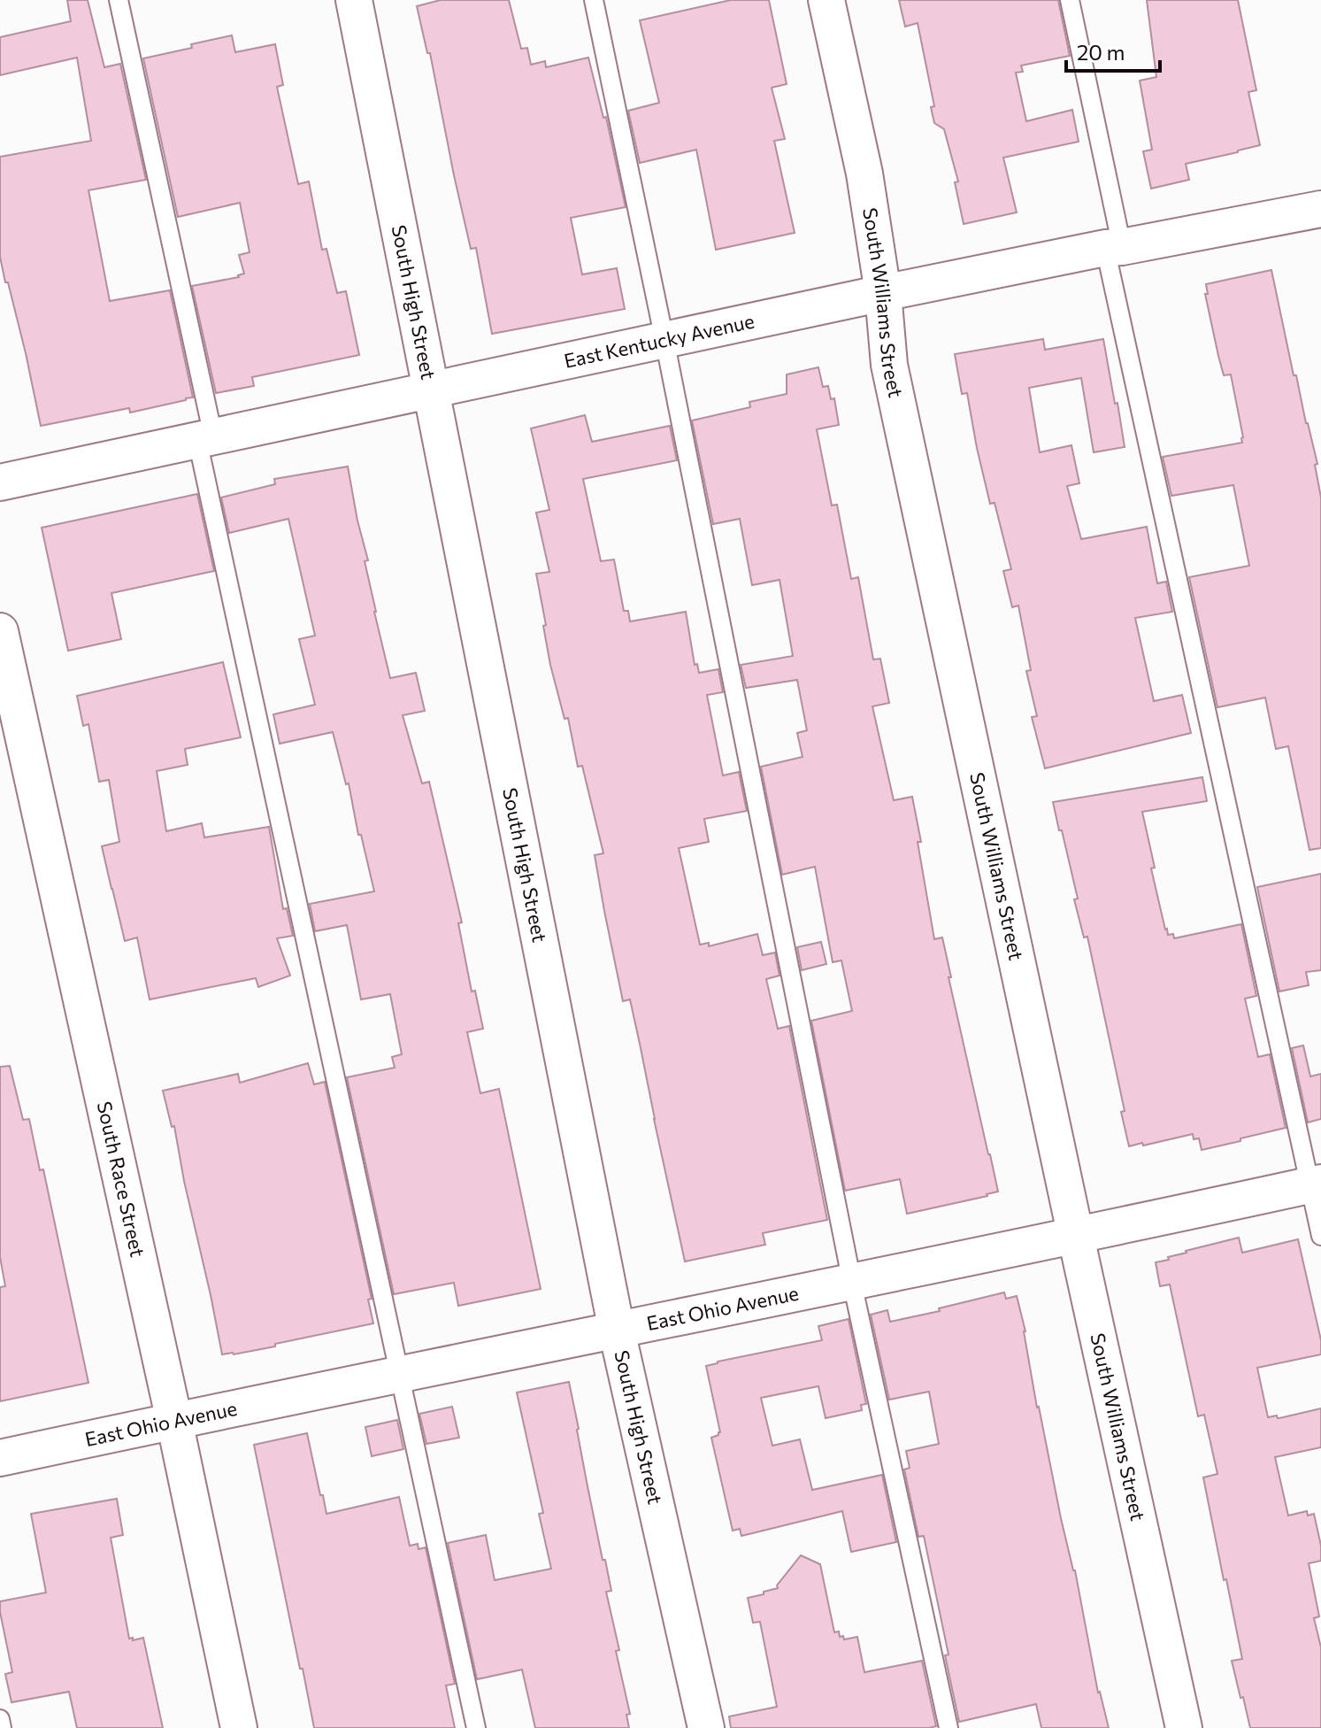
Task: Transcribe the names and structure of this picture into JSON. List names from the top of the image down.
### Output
{
  "streets": {
    "street": [
      "South High Street",
      "South Williams Street",
      "East Kentucky Avenue",
      "South Race Street",
      "East Ohio Avenue"
    ]
  },
  "crossings": [
    ["South High Street", "East Kentucky Avenue"],
    ["South High Street", "East Ohio Avenue"],
    ["South Williams Street", "East Kentucky Avenue"],
    ["South Williams Street", "East Ohio Avenue"],
    ["South Race Street", "East Ohio Avenue"]
  ],
  "scale_bar": "20 m"
}
